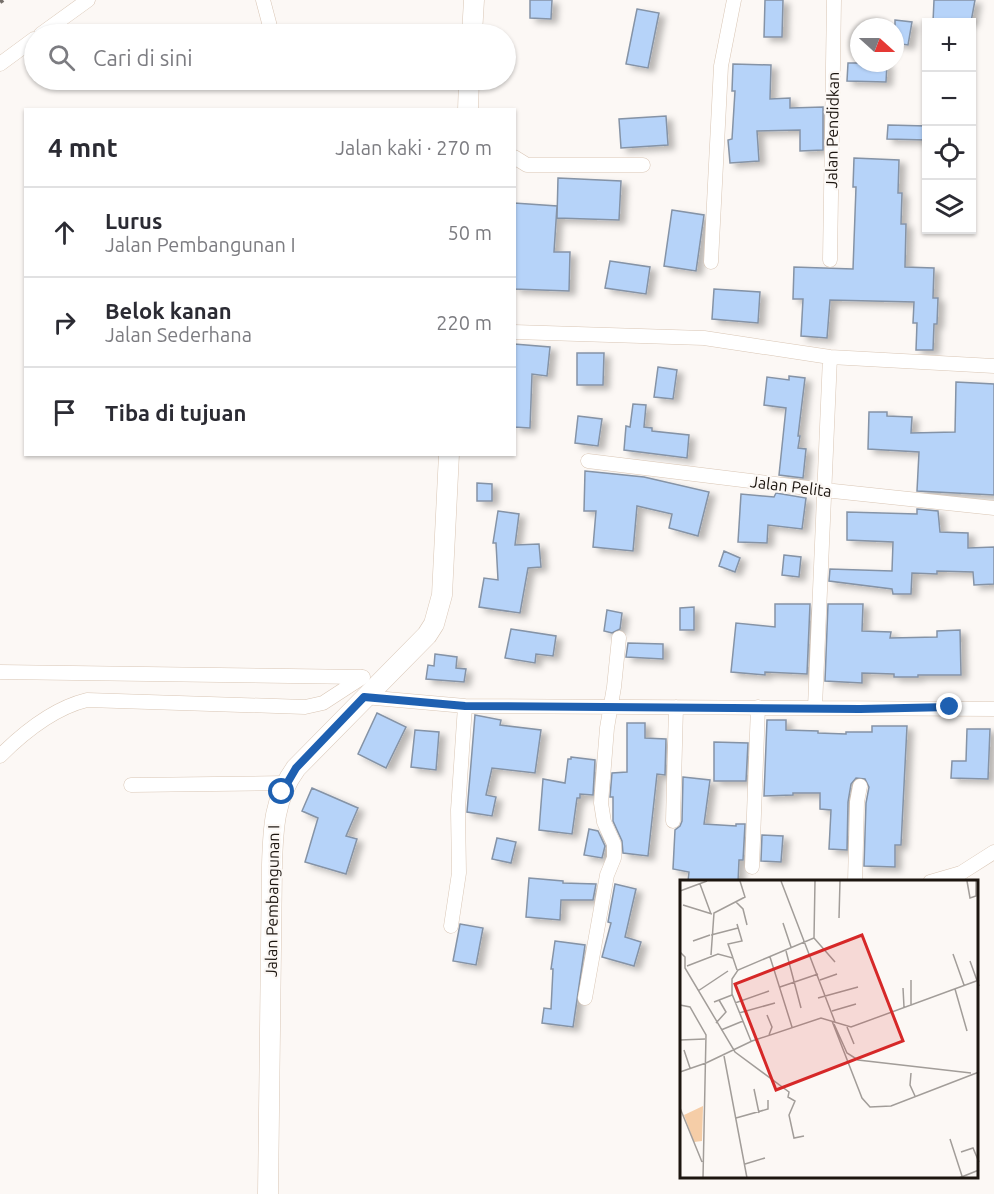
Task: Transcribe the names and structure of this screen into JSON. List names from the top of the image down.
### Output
{
  "streets": {
    "main road": ["Jalan Pembangunan I"],
    "street": ["Jalan Pendidkan", "Jalan Pelita"]
  },
  "north": "right",
  "page": {
    "map_buttons": ["+", "−"],
    "search": "Cari di sini",
    "heading": ["4 mnt", "Jalan kaki · 270 m"],
    "list": [
      ["Lurus", "Jalan Pembangunan I", "50 m"],
      ["Belok kanan", "Jalan Sederhana", "220 m"],
      "Tiba di tujuan"
    ]
  }
}
